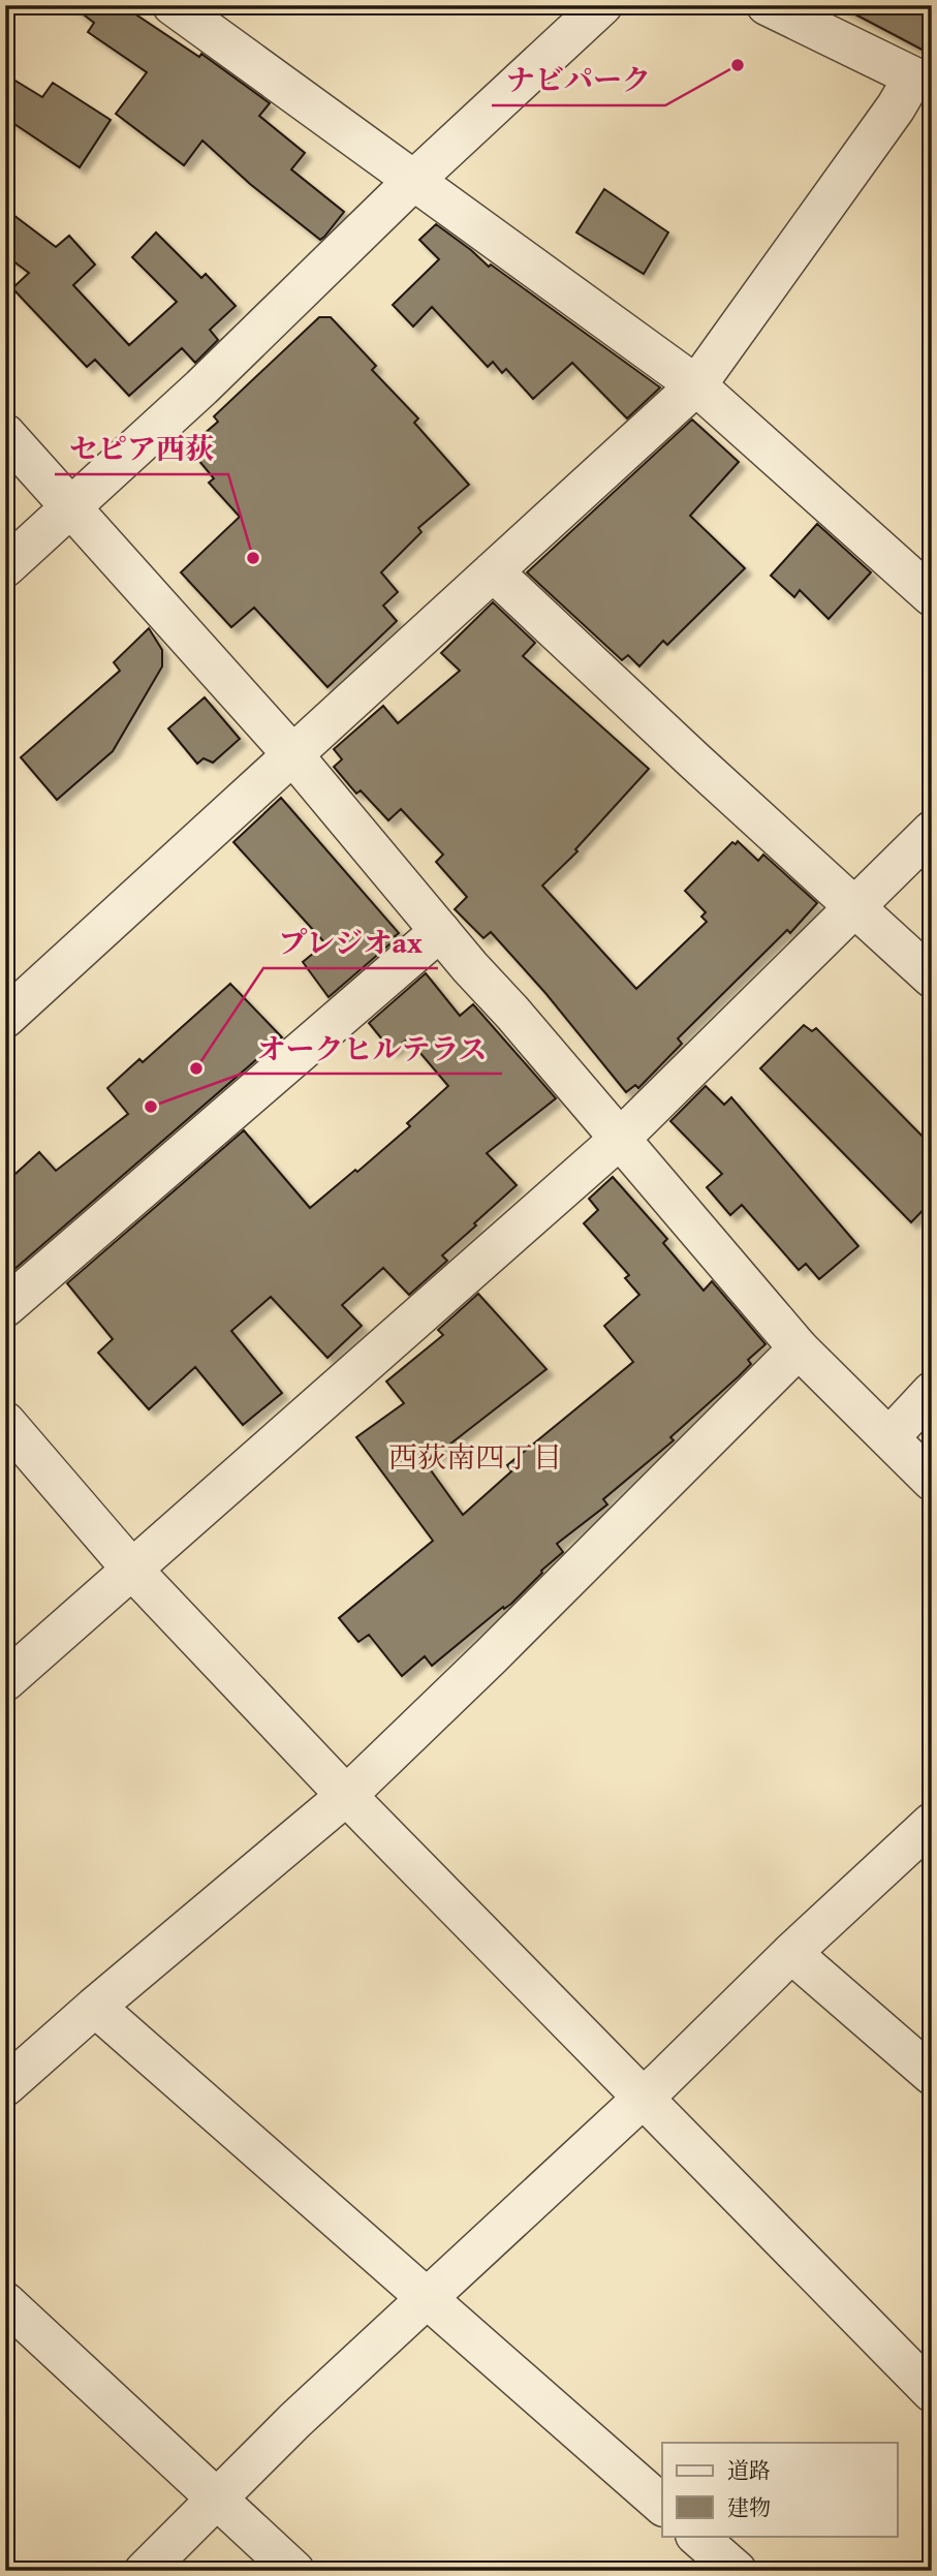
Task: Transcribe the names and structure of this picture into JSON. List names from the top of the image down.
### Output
{
  "districts": ["西荻南四丁目"],
  "places": [
    "ナビパーク",
    "セピア西荻",
    "プレジオax",
    "オークヒルテラス"
  ],
  "legend": ["道路", "建物"]
}
